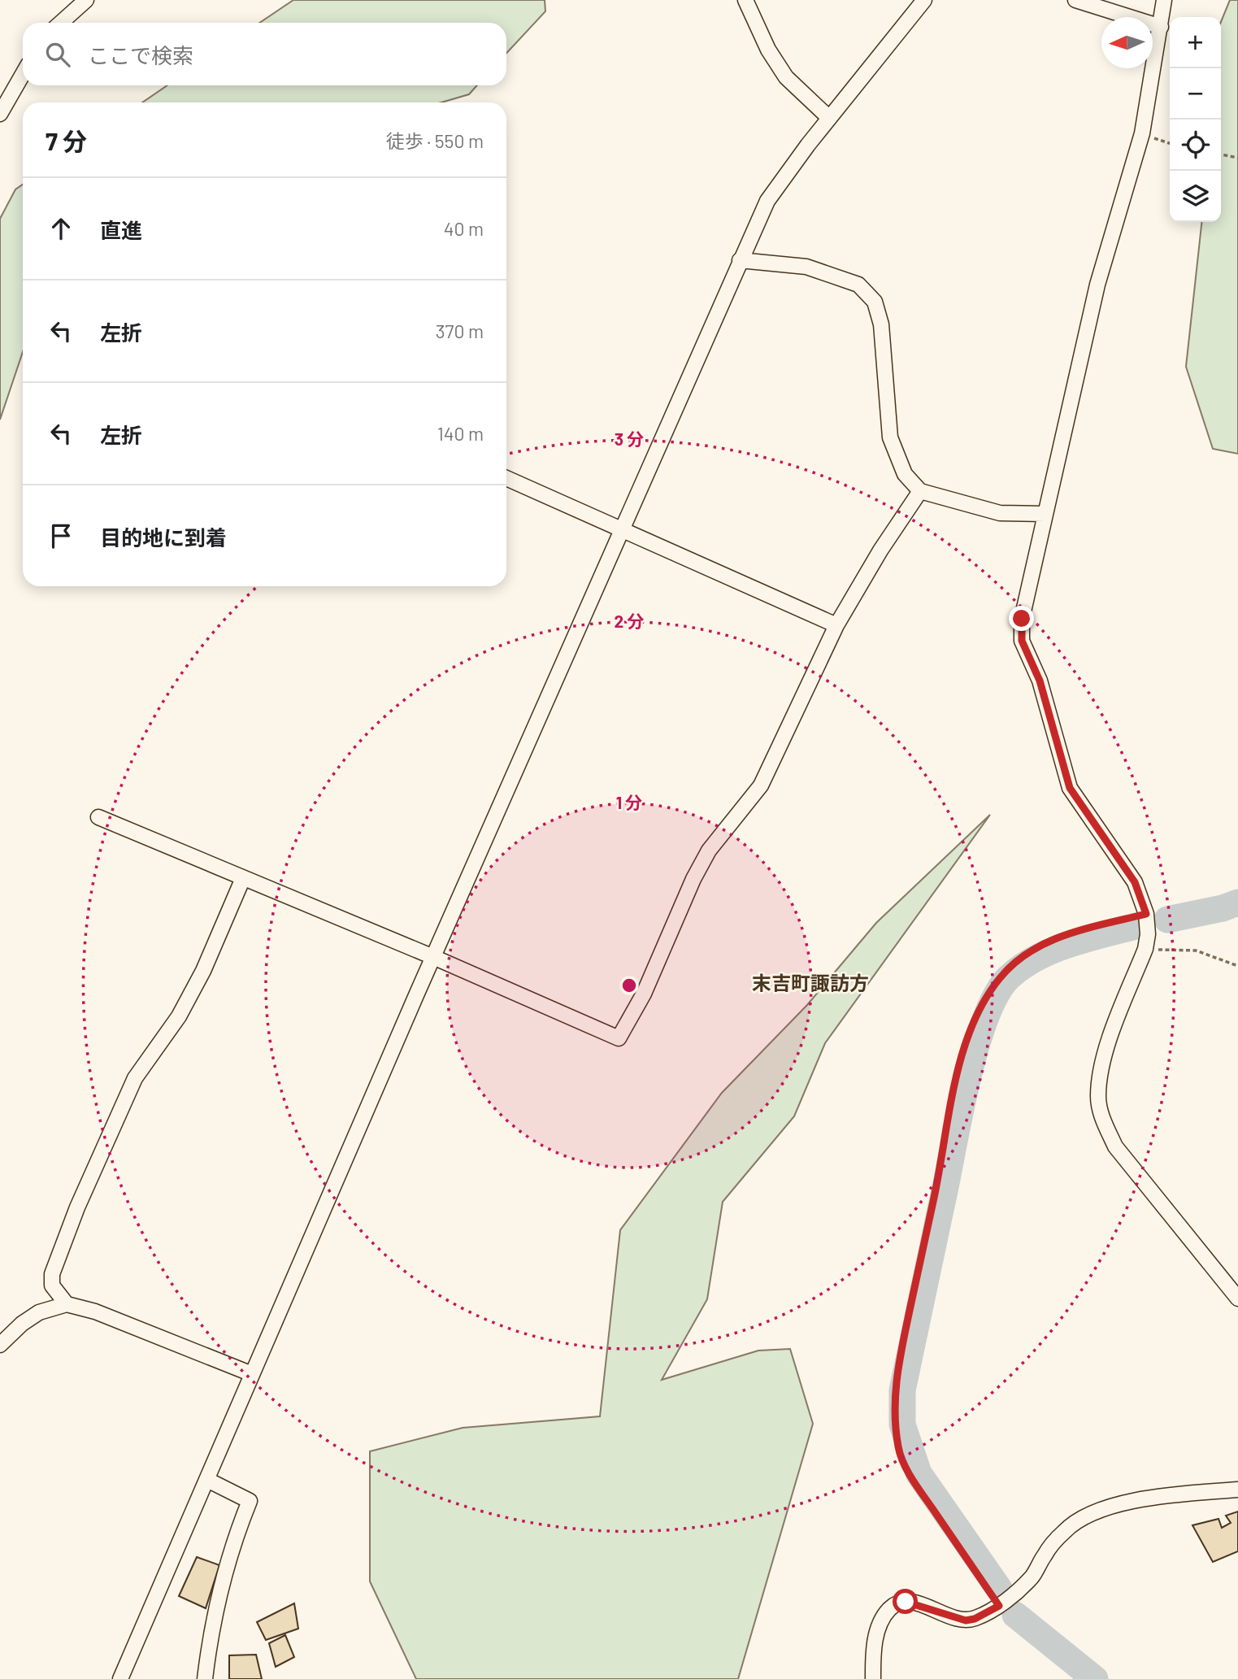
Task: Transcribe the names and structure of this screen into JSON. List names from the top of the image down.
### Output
{
  "districts": ["末吉町諏訪方"],
  "north": "left",
  "page": {
    "map_buttons": ["+", "−"],
    "search": "ここで検索",
    "heading": ["7 分", "徒歩 · 550 m"],
    "list": [
      ["直進", "40 m"],
      ["左折", "370 m"],
      ["左折", "140 m"],
      "目的地に到着"
    ]
  },
  "rings": ["3 分", "2 分", "1 分"]
}
